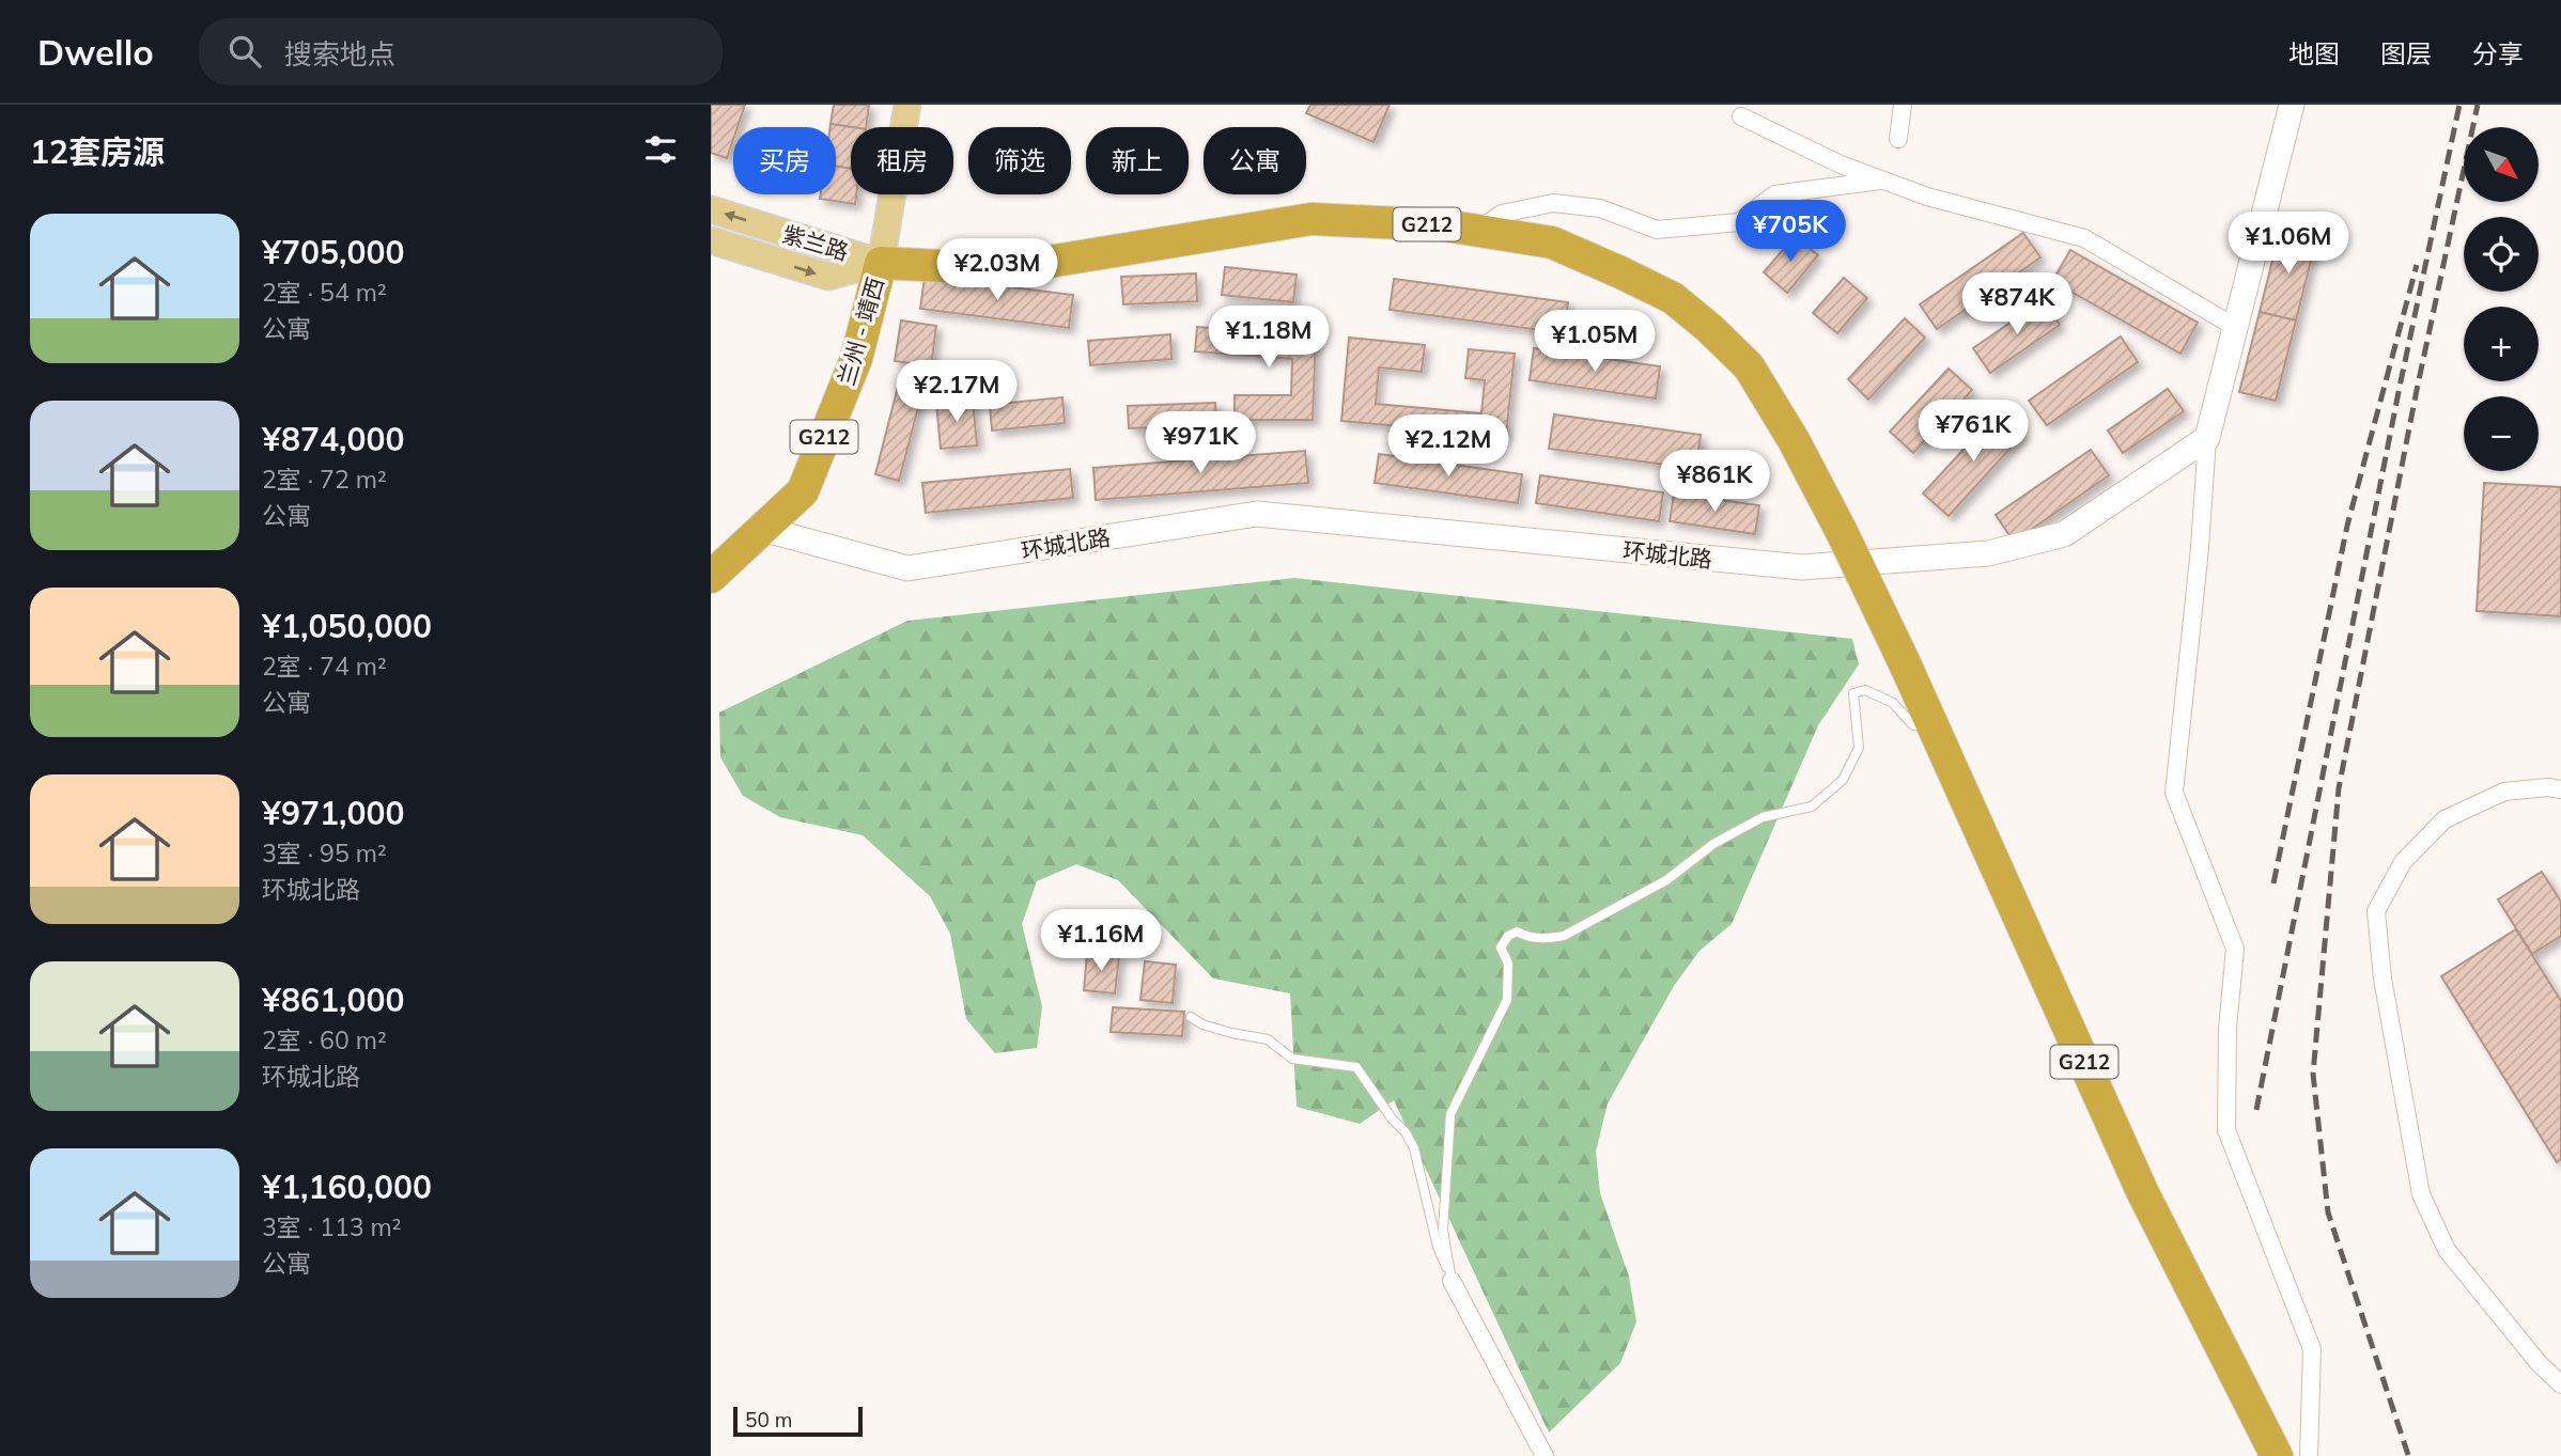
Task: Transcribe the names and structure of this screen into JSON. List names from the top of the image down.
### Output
{
  "streets": {
    "highway": ["G212", "兰州 - 靖西"],
    "main road": ["紫兰路"],
    "street": ["环城北路"]
  },
  "crossings": [
    ["G212", "紫兰路"],
    ["G212", "兰州 - 靖西"],
    ["紫兰路", "兰州 - 靖西"],
    ["兰州 - 靖西", "环城北路"]
  ],
  "scale_bar": "50 m",
  "north": "bottom right",
  "page": {
    "header": "Dwello",
    "search": "搜索地点",
    "nav": ["地图", "图层", "分享"],
    "heading": "12套房源",
    "map_buttons": ["+", "−"],
    "chip": [
      "买房",
      "租房",
      "筛选",
      "新上",
      "公寓"
    ],
    "list": [
      {
        "name": "¥705,000",
        "note": "2室 · 54 m² · 公寓"
      },
      {
        "name": "¥874,000",
        "note": "2室 · 72 m² · 公寓"
      },
      {
        "name": "¥1,050,000",
        "note": "2室 · 74 m² · 公寓"
      },
      {
        "name": "¥971,000",
        "note": "3室 · 95 m² · 环城北路"
      },
      {
        "name": "¥861,000",
        "note": "2室 · 60 m² · 环城北路"
      },
      {
        "name": "¥1,160,000",
        "note": "3室 · 113 m² · 公寓"
      }
    ],
    "price": [
      "¥705K",
      "¥1.06M",
      "¥2.03M",
      "¥874K",
      "¥1.18M",
      "¥1.05M",
      "¥2.17M",
      "¥761K",
      "¥971K",
      "¥2.12M",
      "¥861K",
      "¥1.16M"
    ],
    "scale": "50 m"
  }
}
